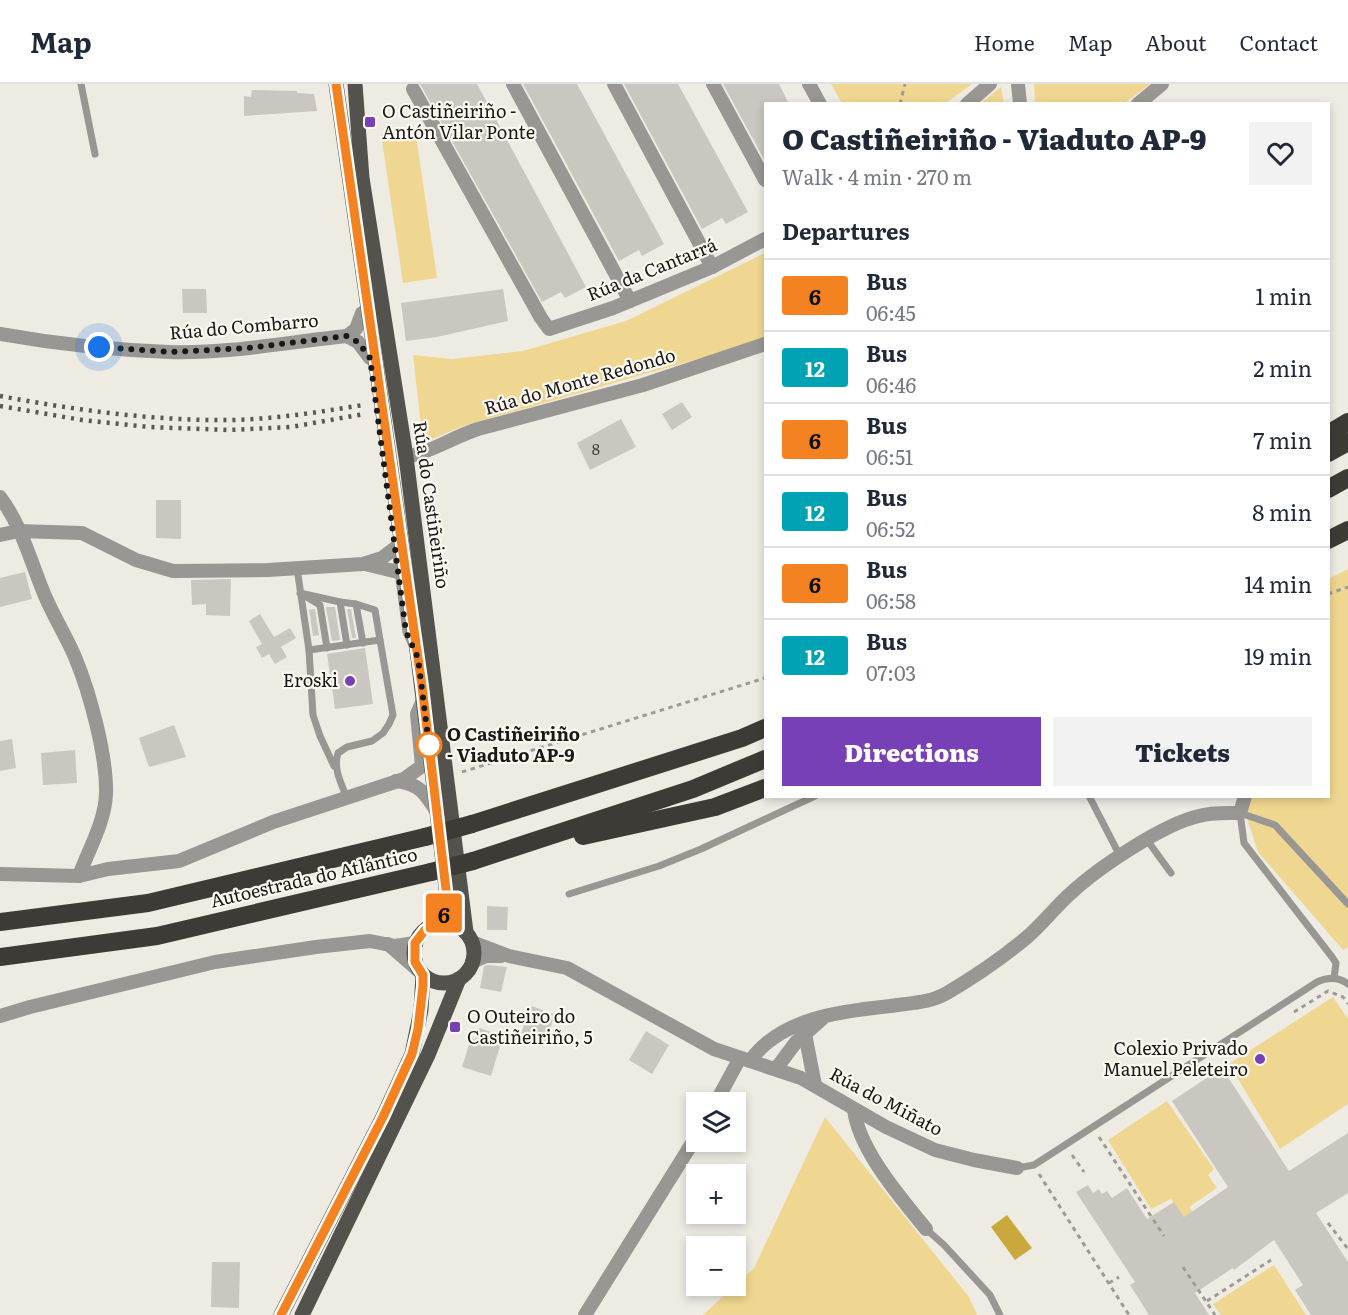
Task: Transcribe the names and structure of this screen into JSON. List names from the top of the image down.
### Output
{
  "streets": {
    "highway": ["Autoestrada do Atlántico"],
    "main road": ["Rúa do Castiñeiriño"],
    "street": [
      "Rúa da Cantarrá",
      "Rúa do Combarro",
      "Rúa do Monte Redondo",
      "Rúa do Miñato"
    ]
  },
  "crossings": [
    ["Rúa do Monte Redondo", "Rúa do Castiñeiriño"],
    ["Rúa do Castiñeiriño", "Rúa do Miñato"]
  ],
  "places": {
    "transit": ["O Castiñeiriño - Antón Vilar Ponte", "O Outeiro do Castiñeiriño, 5"],
    "other": ["Eroski", "O Castiñeiriño - Viaduto AP-9", "Colexio Privado Manuel Peleteiro"]
  },
  "lines": ["bus line 6"],
  "house_numbers": ["8"],
  "page": {
    "header": "Map",
    "nav": [
      "Home",
      "Map",
      "About",
      "Contact"
    ],
    "on_map": "6",
    "heading": [
      ["O Castiñeiriño - Viaduto AP-9", "Walk · 4 min · 270 m"],
      "Departures"
    ],
    "list": [
      {
        "mark": "6",
        "name": "Bus",
        "note": "06:45",
        "value": "1 min"
      },
      {
        "mark": "12",
        "name": "Bus",
        "note": "06:46",
        "value": "2 min"
      },
      {
        "mark": "6",
        "name": "Bus",
        "note": "06:51",
        "value": "7 min"
      },
      {
        "mark": "12",
        "name": "Bus",
        "note": "06:52",
        "value": "8 min"
      },
      {
        "mark": "6",
        "name": "Bus",
        "note": "06:58",
        "value": "14 min"
      },
      {
        "mark": "12",
        "name": "Bus",
        "note": "07:03",
        "value": "19 min"
      }
    ],
    "buttons": ["Directions", "Tickets"],
    "map_buttons": ["+", "−"]
  }
}
